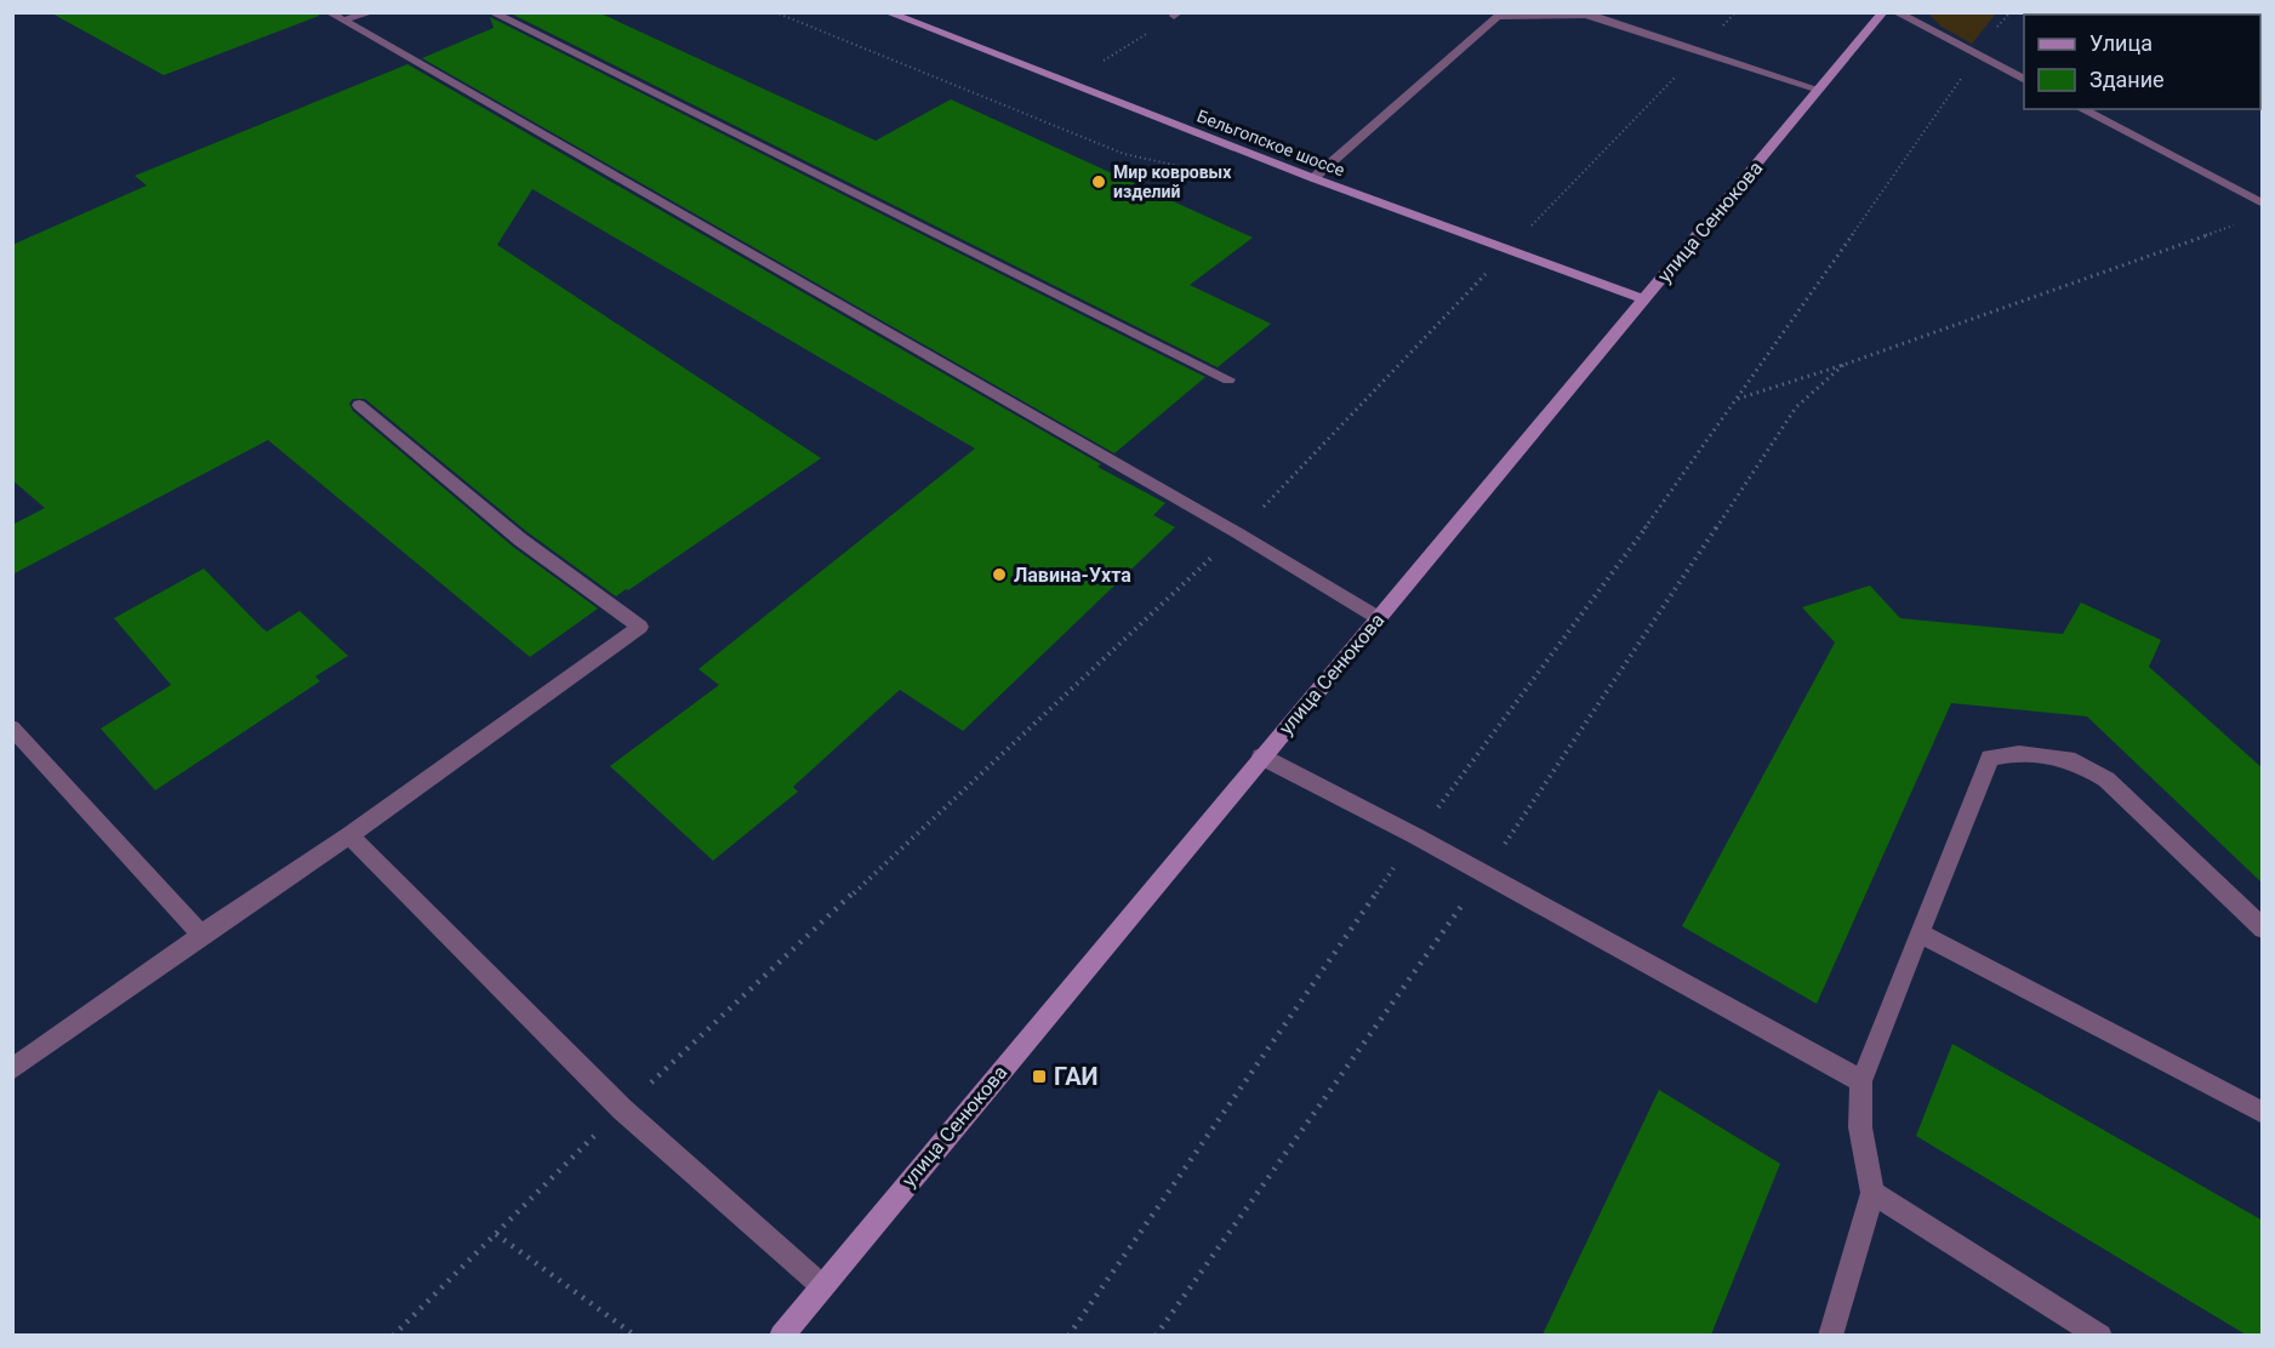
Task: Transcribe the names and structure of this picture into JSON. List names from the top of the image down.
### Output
{
  "streets": {
    "main road": ["Бельгопское шоссе", "улица Сенюкова"]
  },
  "crossings": [
    ["Бельгопское шоссе", "улица Сенюкова"]
  ],
  "places": {
    "other": ["Мир ковровых изделий", "Лавина-Ухта"],
    "transit": ["ГАИ"]
  },
  "legend": ["Улица", "Здание"]
}
